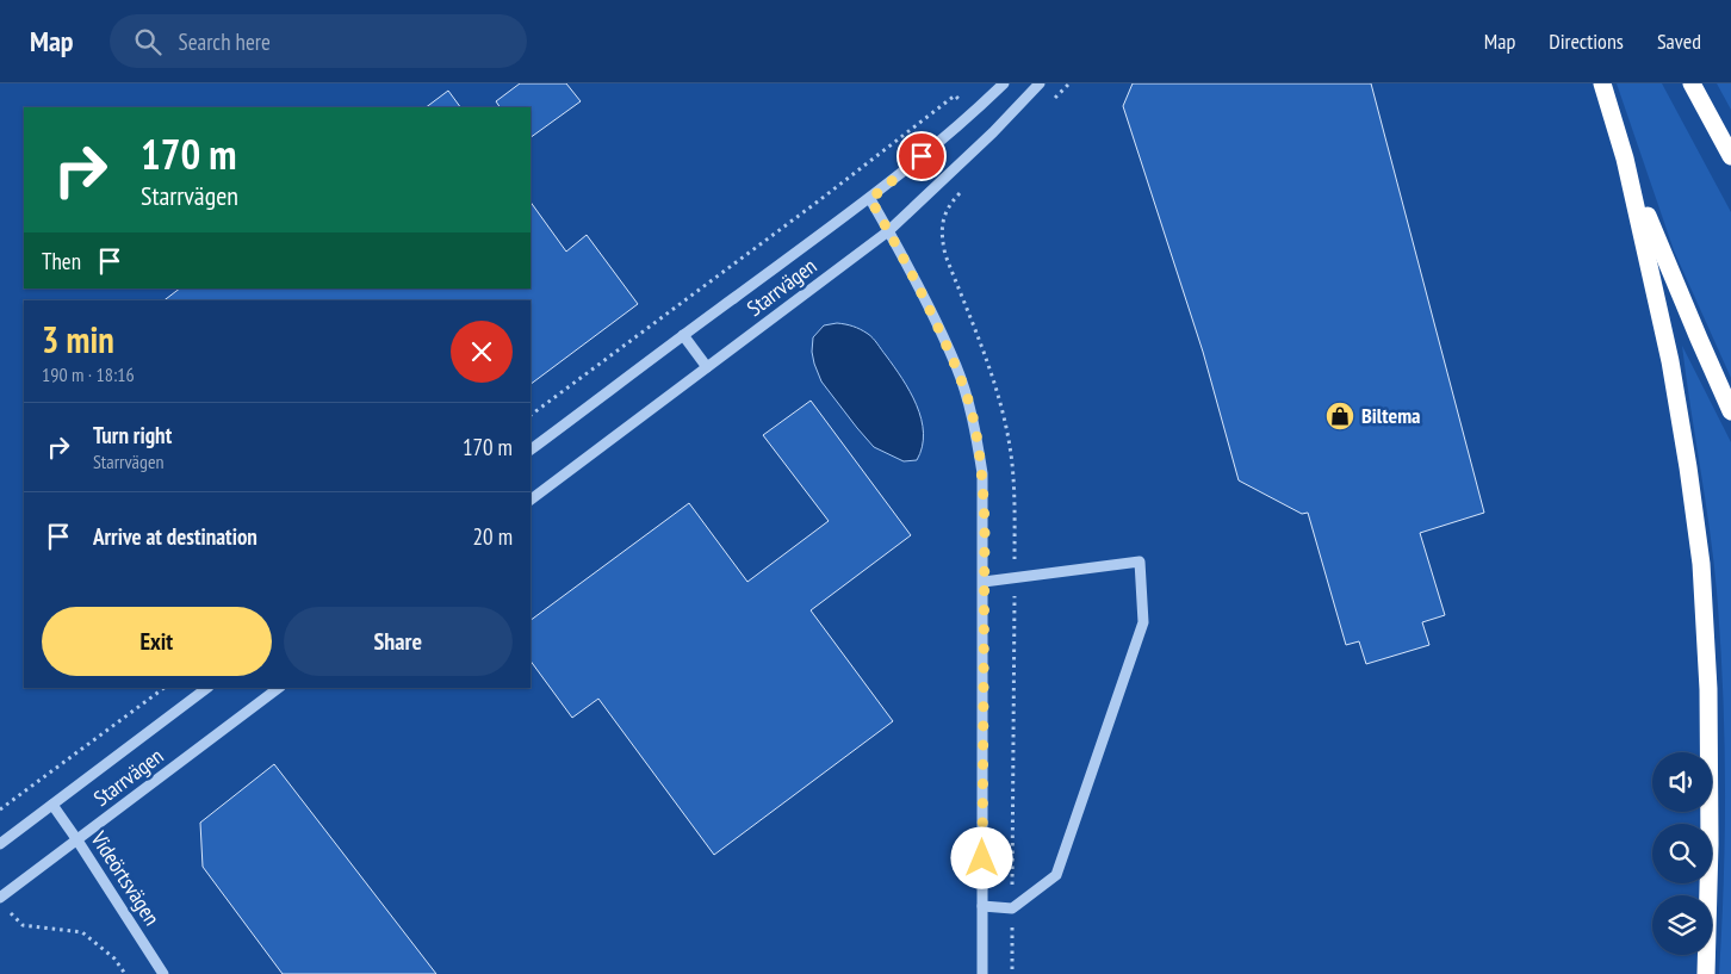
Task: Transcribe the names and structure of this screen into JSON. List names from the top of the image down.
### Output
{
  "streets": {
    "street": ["Starrvägen", "Videörtsvägen"]
  },
  "crossings": [
    ["Starrvägen", "Videörtsvägen"]
  ],
  "places": {
    "shop": ["Biltema"]
  },
  "page": {
    "header": "Map",
    "search": "Search here",
    "nav": ["Map", "Directions", "Saved"],
    "turn": ["170 m", "Starrvägen"],
    "then": "Then",
    "heading": ["3 min", "190 m · 18:16"],
    "list": [
      {
        "name": "Turn right",
        "note": "Starrvägen",
        "value": "170 m"
      },
      {
        "name": "Arrive at destination",
        "value": "20 m"
      }
    ],
    "buttons": ["Exit", "Share"]
  }
}
